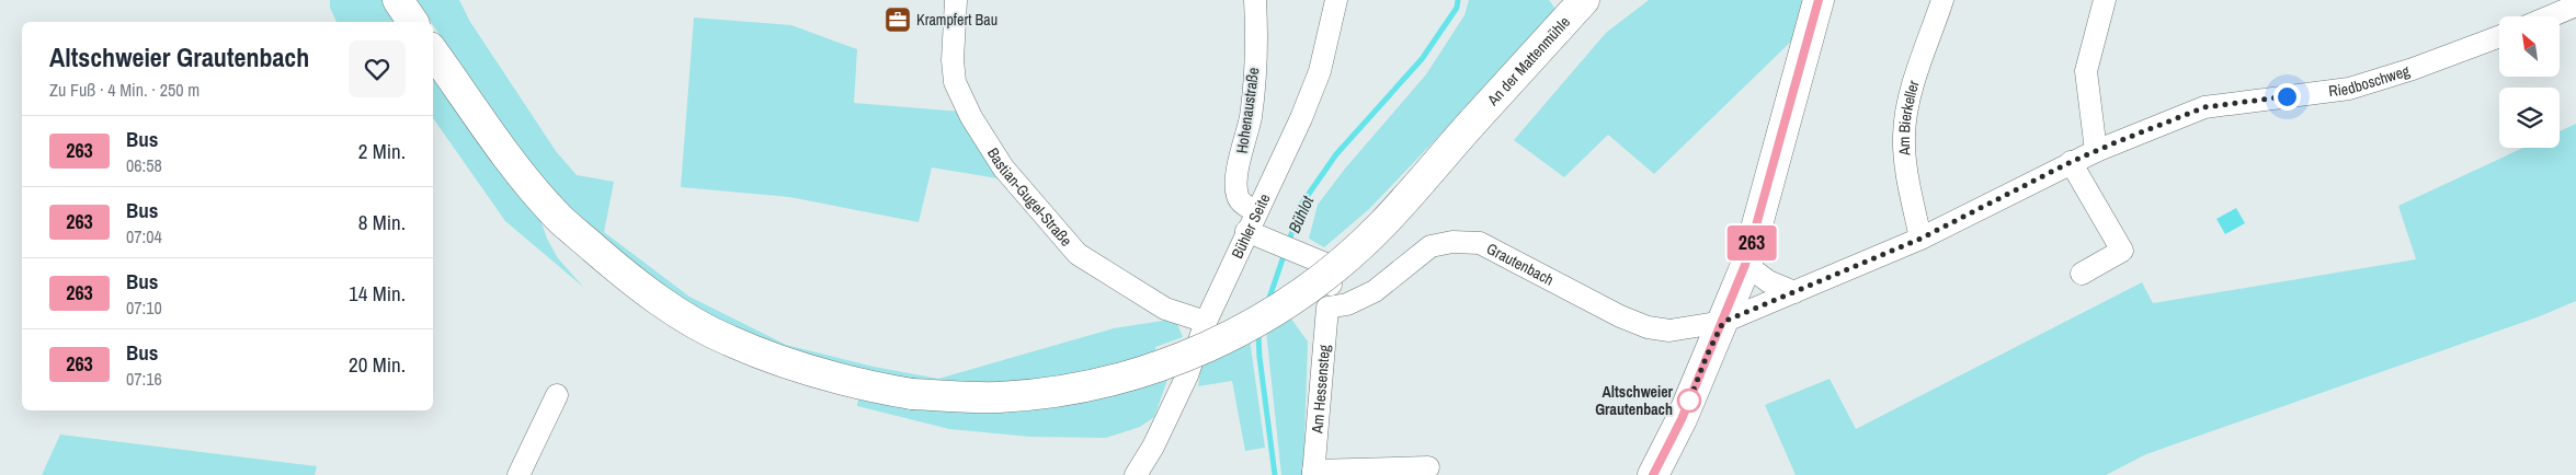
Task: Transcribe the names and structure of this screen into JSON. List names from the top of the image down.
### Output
{
  "streets": {
    "main road": ["An der Mattenmühle"],
    "street": [
      "Riedboschweg",
      "Hohenaustraße",
      "Am Bierkeller",
      "Bastian-Gugel-Straße",
      "Bühler Seite",
      "Grautenbach",
      "Am Hessensteg"
    ]
  },
  "crossings": [
    ["Riedboschweg", "Am Bierkeller"],
    ["Riedboschweg", "Grautenbach"],
    ["Hohenaustraße", "Bühler Seite"],
    ["Bastian-Gugel-Straße", "Bühler Seite"],
    ["Grautenbach", "Am Hessensteg"]
  ],
  "water": ["Bühlot"],
  "places": {
    "office": ["Krampfert Bau"],
    "other": ["Altschweier Grautenbach"]
  },
  "lines": ["bus line 263"],
  "north": "top left",
  "page": {
    "on_map": "263",
    "heading": ["Altschweier Grautenbach", "Zu Fuß · 4 Min. · 250 m"],
    "list": [
      {
        "mark": "263",
        "name": "Bus",
        "note": "06:58",
        "value": "2 Min."
      },
      {
        "mark": "263",
        "name": "Bus",
        "note": "07:04",
        "value": "8 Min."
      },
      {
        "mark": "263",
        "name": "Bus",
        "note": "07:10",
        "value": "14 Min."
      },
      {
        "mark": "263",
        "name": "Bus",
        "note": "07:16",
        "value": "20 Min."
      }
    ]
  }
}
